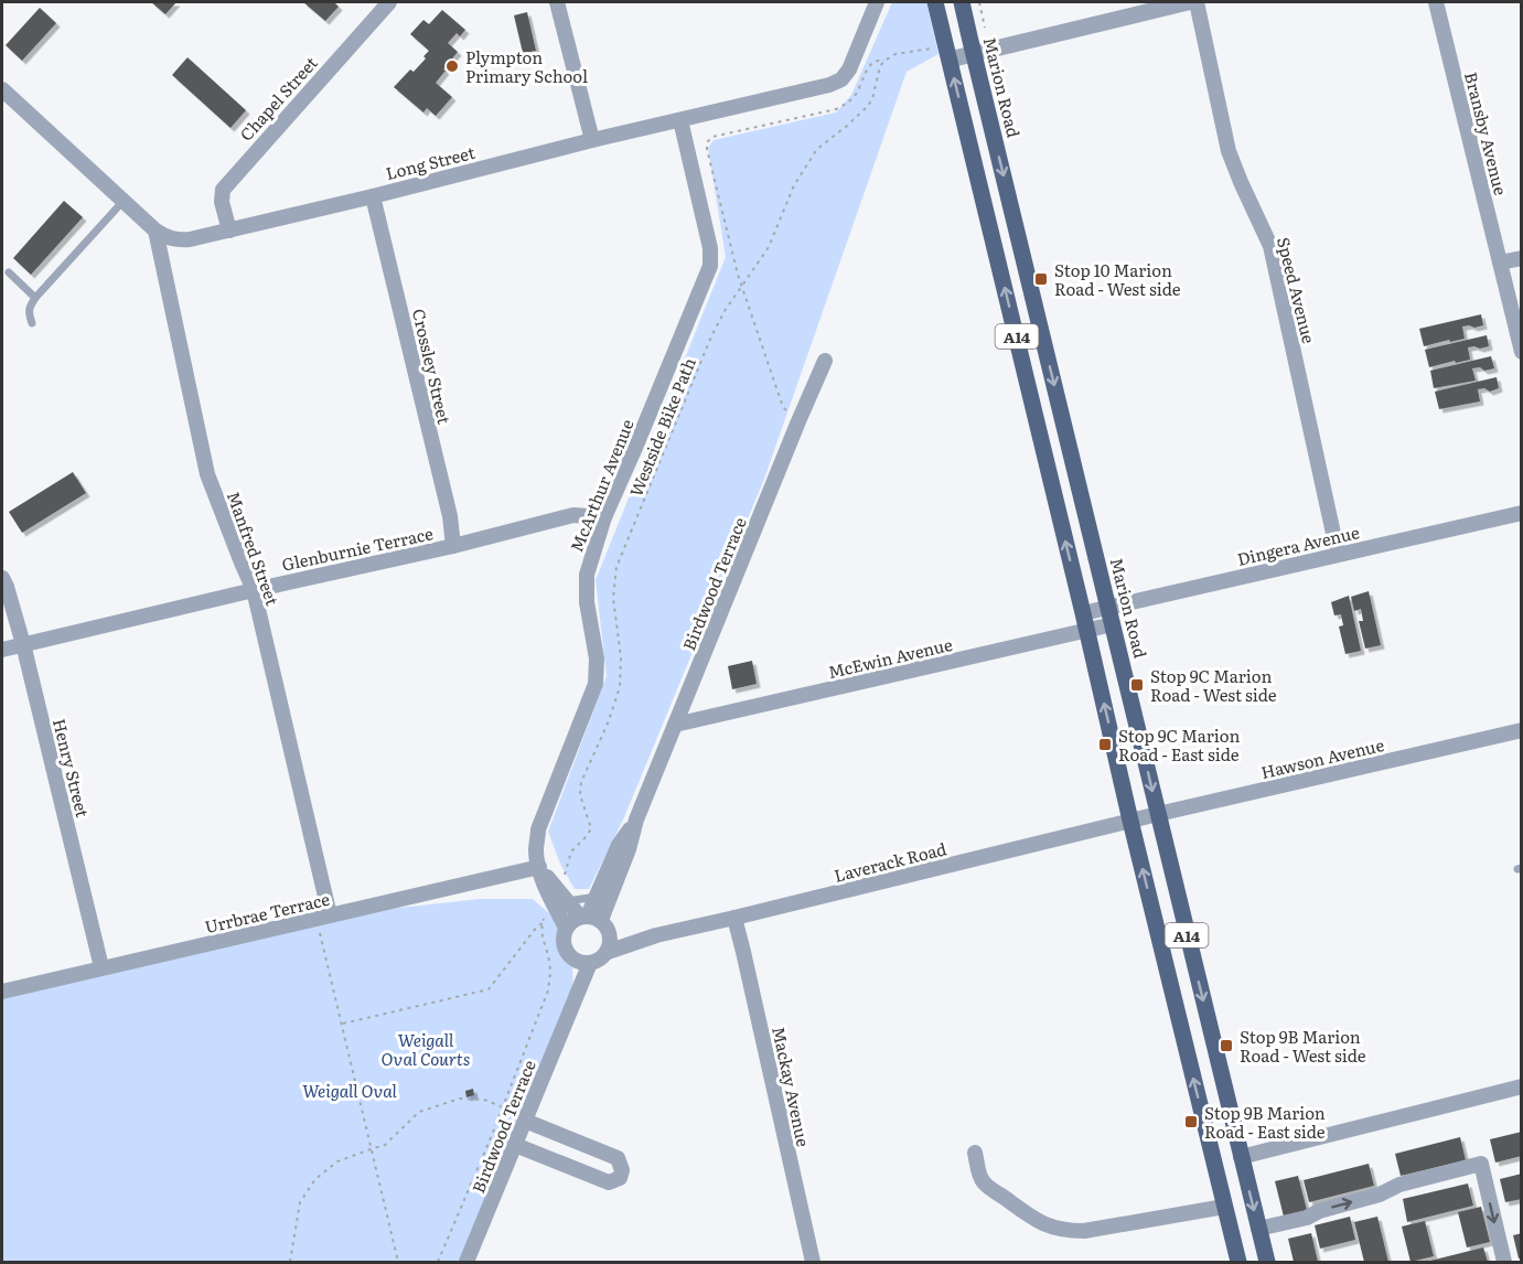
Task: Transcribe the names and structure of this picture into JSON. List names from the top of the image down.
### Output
{
  "streets": {
    "main road": ["Marion Road", "A14"],
    "street": [
      "Chapel Street",
      "Bransby Avenue",
      "Long Street",
      "Speed Avenue",
      "Crossley Street",
      "McArthur Avenue",
      "Dingera Avenue",
      "Manfred Street",
      "Glenburnie Terrace",
      "Birdwood Terrace",
      "McEwin Avenue",
      "Hawson Avenue",
      "Henry Street",
      "Laverack Road",
      "Urrbrae Terrace",
      "Mackay Avenue"
    ],
    "path": ["Westside Bike Path"]
  },
  "crossings": [
    ["Marion Road", "Dingera Avenue"],
    ["Marion Road", "McEwin Avenue"],
    ["Marion Road", "Hawson Avenue"],
    ["Chapel Street", "Long Street"],
    ["Long Street", "Crossley Street"],
    ["Long Street", "McArthur Avenue"],
    ["Long Street", "Manfred Street"],
    ["Speed Avenue", "Dingera Avenue"],
    ["A14", "Dingera Avenue"],
    ["A14", "McEwin Avenue"],
    ["A14", "Hawson Avenue"],
    ["A14", "Laverack Road"],
    ["Crossley Street", "Glenburnie Terrace"],
    ["McArthur Avenue", "Glenburnie Terrace"],
    ["McArthur Avenue", "Birdwood Terrace"],
    ["McArthur Avenue", "Laverack Road"],
    ["McArthur Avenue", "Urrbrae Terrace"],
    ["Dingera Avenue", "McEwin Avenue"],
    ["Manfred Street", "Glenburnie Terrace"],
    ["Manfred Street", "Urrbrae Terrace"],
    ["Glenburnie Terrace", "Henry Street"],
    ["Birdwood Terrace", "McEwin Avenue"],
    ["Birdwood Terrace", "Laverack Road"],
    ["Hawson Avenue", "Laverack Road"],
    ["Henry Street", "Urrbrae Terrace"],
    ["Laverack Road", "Mackay Avenue"]
  ],
  "parks": ["Weigall Oval Courts", "Weigall Oval"],
  "places": {
    "other": ["Plympton Primary School"],
    "transit": [
      "Stop 10 Marion Road - West side",
      "Stop 9C Marion Road - West side",
      "Stop 9C Marion Road - East side",
      "Stop 9B Marion Road - West side",
      "Stop 9B Marion Road - East side"
    ]
  }
}
